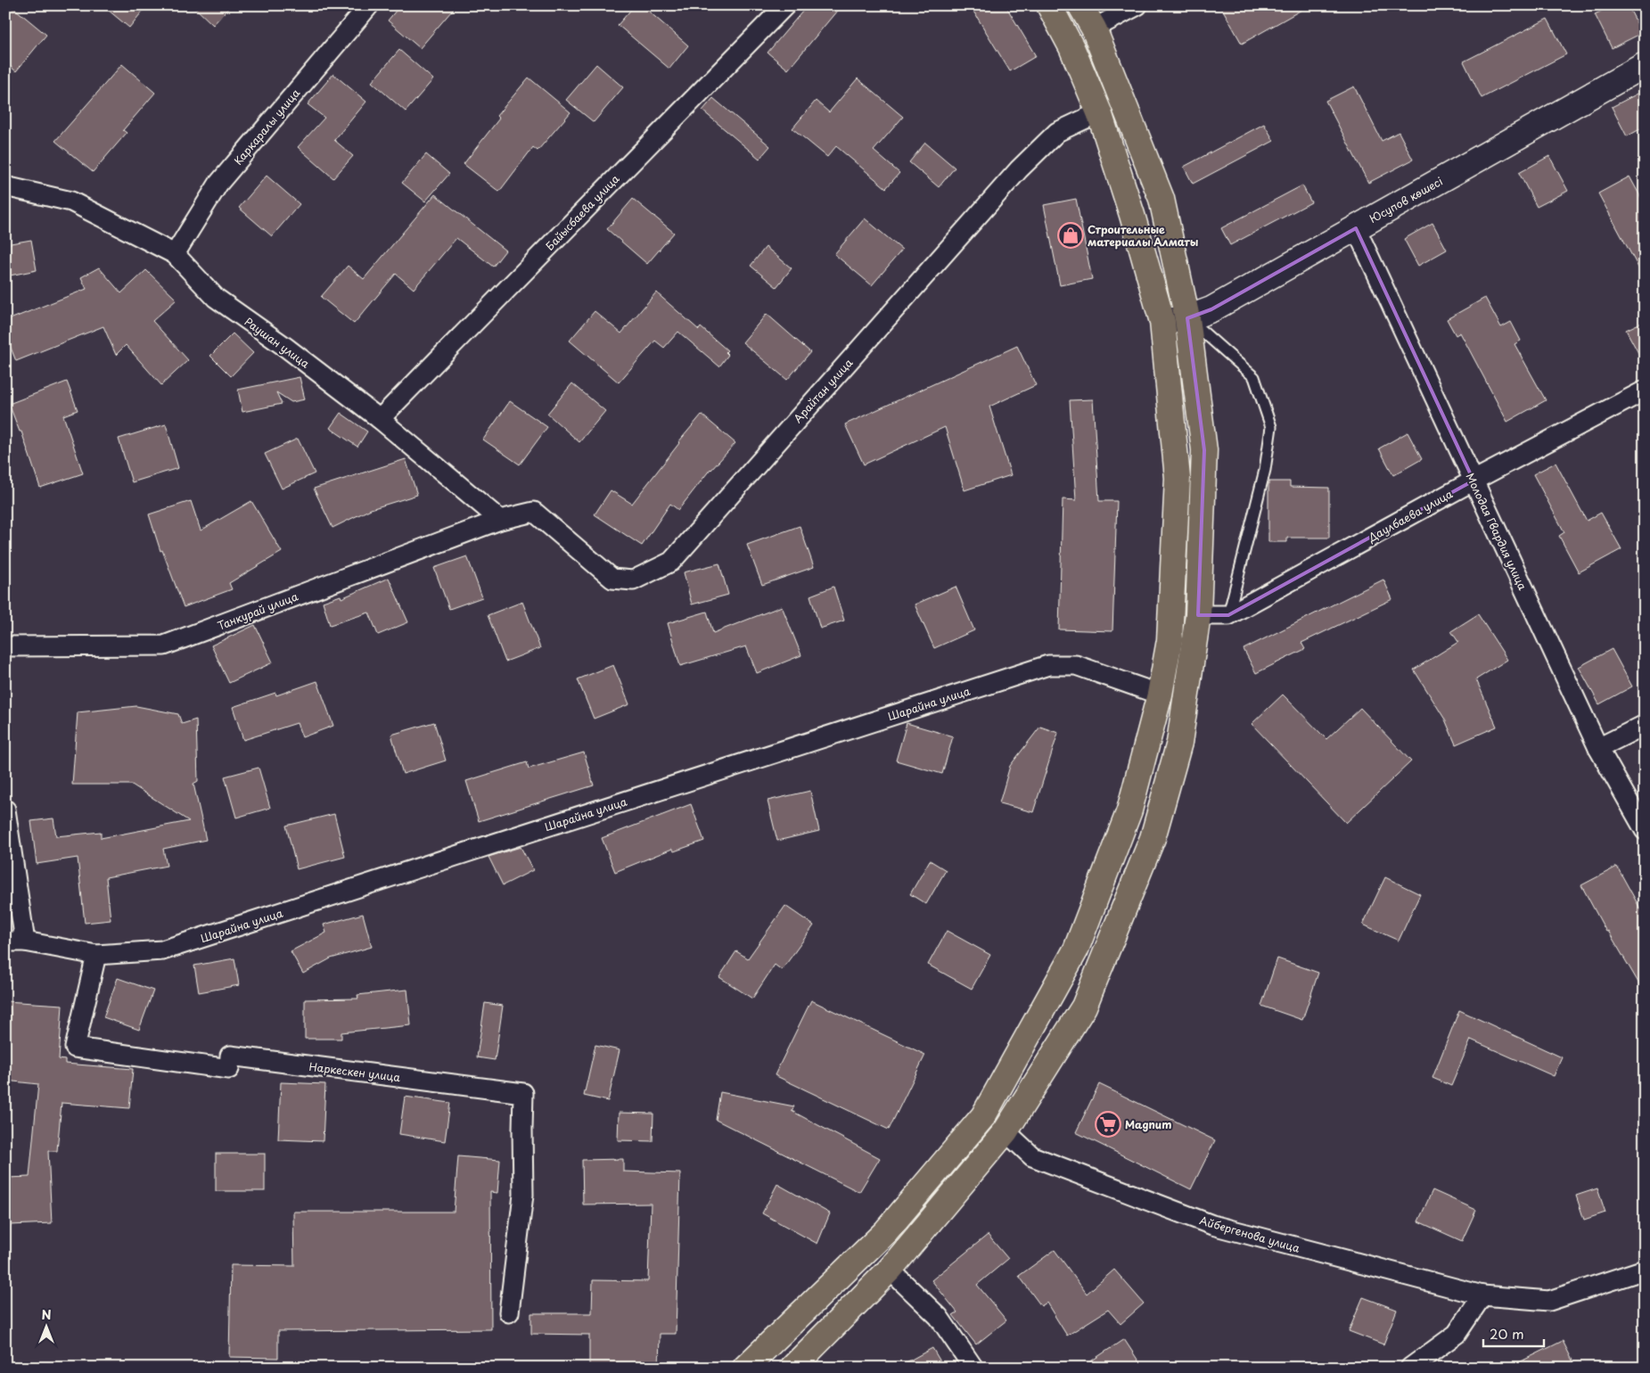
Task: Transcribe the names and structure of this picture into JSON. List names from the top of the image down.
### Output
{
  "streets": {
    "street": [
      "Каркаралы улица",
      "Юсупов көшесі",
      "Байысбаева улица",
      "Раушан улица",
      "Арайтан улица",
      "Даулбаева улица",
      "Молодая Гвардия улица",
      "Танкурай улица",
      "Шарайна улица",
      "Наркескен улица",
      "Айбергенова улица"
    ]
  },
  "crossings": [
    ["Каркаралы улица", "Раушан улица"],
    ["Юсупов көшесі", "Молодая Гвардия улица"],
    ["Байысбаева улица", "Раушан улица"],
    ["Раушан улица", "Арайтан улица"],
    ["Раушан улица", "Танкурай улица"],
    ["Арайтан улица", "Танкурай улица"],
    ["Даулбаева улица", "Молодая Гвардия улица"],
    ["Шарайна улица", "Наркескен улица"]
  ],
  "places": {
    "shop": ["Строительные материалы Алматы"],
    "supermarket": ["Magnum"]
  },
  "scale_bar": "20 m",
  "north": "top"
}
